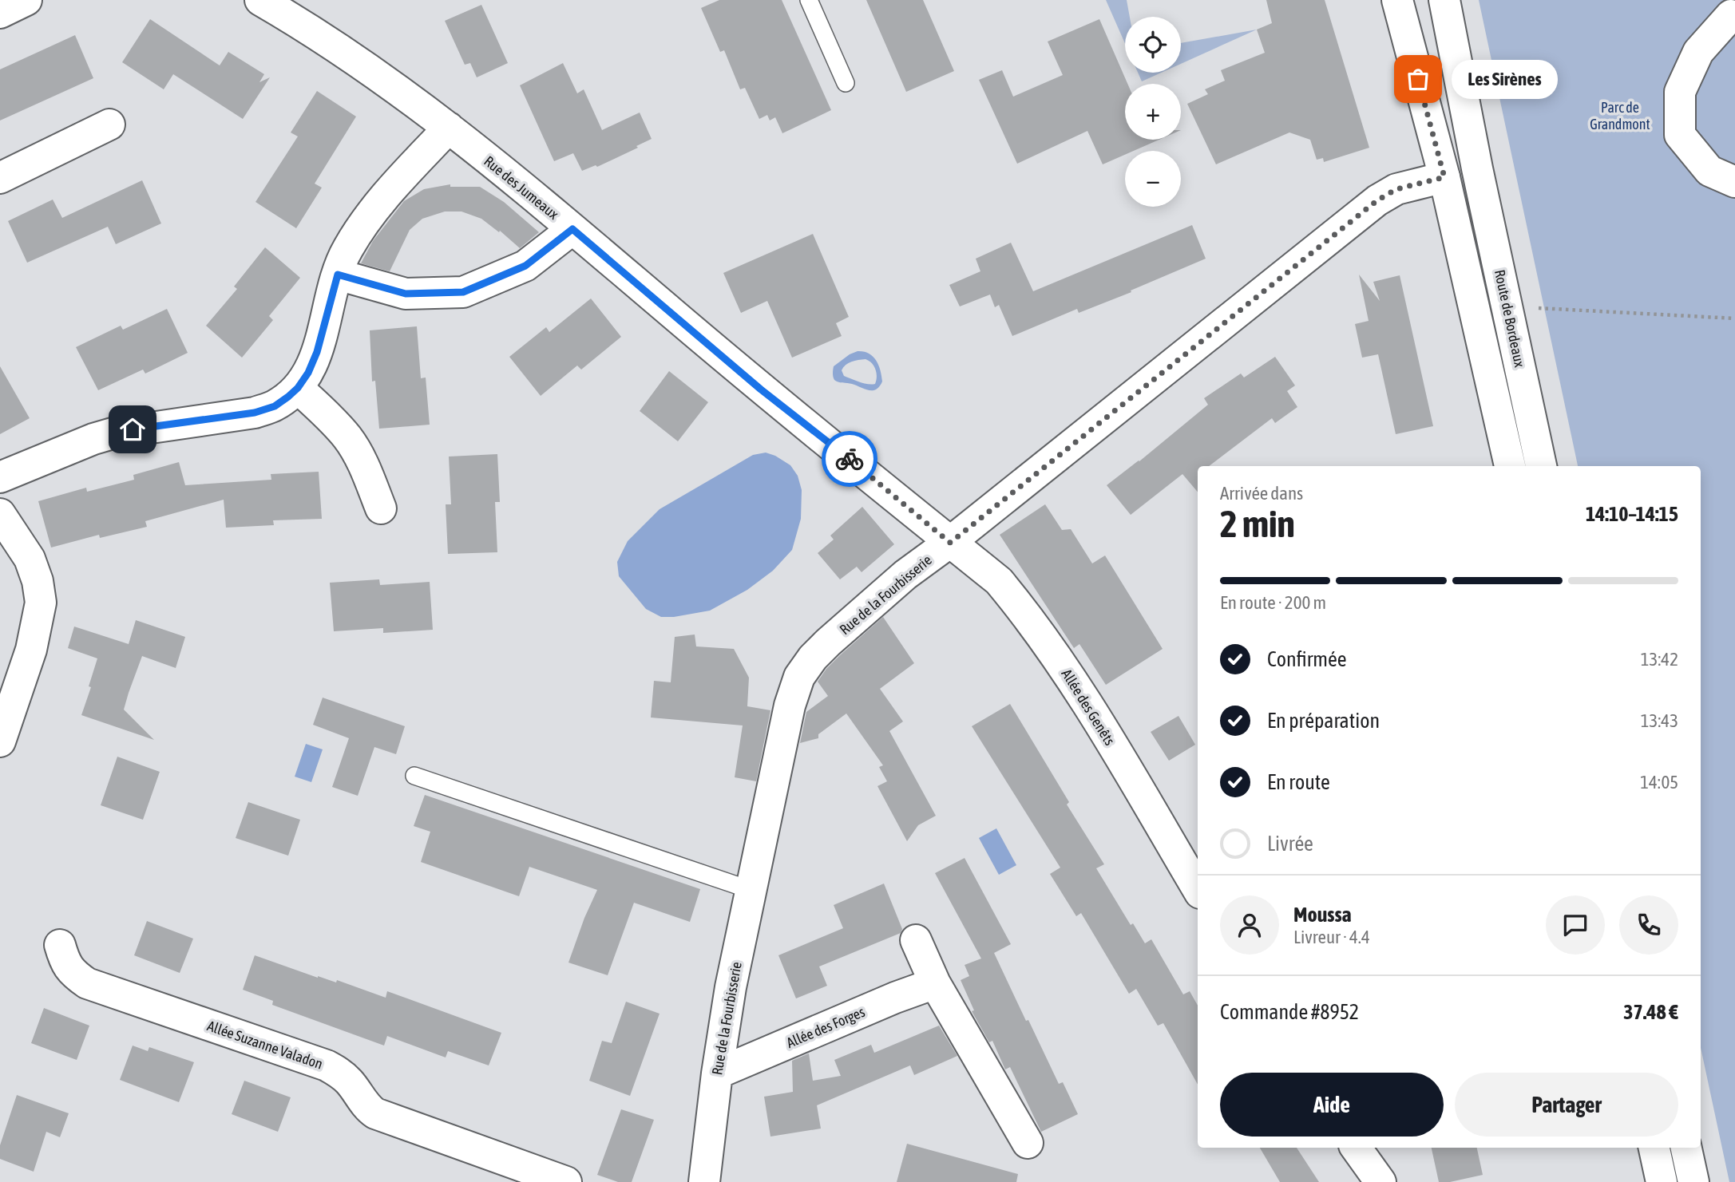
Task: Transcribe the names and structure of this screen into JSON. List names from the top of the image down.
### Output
{
  "streets": {
    "street": [
      "Rue des Jumeaux",
      "Route de Bordeaux",
      "Rue de la Fourbisserie",
      "Allée des Genêts",
      "Allée des Forges",
      "Allée Suzanne Valadon"
    ]
  },
  "crossings": [
    ["Rue des Jumeaux", "Rue de la Fourbisserie"],
    ["Rue des Jumeaux", "Allée des Genêts"],
    ["Rue de la Fourbisserie", "Allée des Genêts"],
    ["Rue de la Fourbisserie", "Allée des Forges"]
  ],
  "parks": ["Parc de Grandmont"],
  "places": ["Les Sirènes"],
  "page": {
    "map_buttons": ["+", "−"],
    "bubble": "Les Sirènes",
    "heading": ["2 min", "Arrivée dans", "14:10–14:15"],
    "panel": [
      "Moussa",
      "Livreur · 4.4",
      "Commande #8952",
      "37.48 €"
    ],
    "bar": "En route · 200 m",
    "list": [
      ["Confirmée", "13:42"],
      ["En préparation", "13:43"],
      ["En route", "14:05"],
      "Livrée"
    ],
    "buttons": ["Aide", "Partager"]
  }
}
